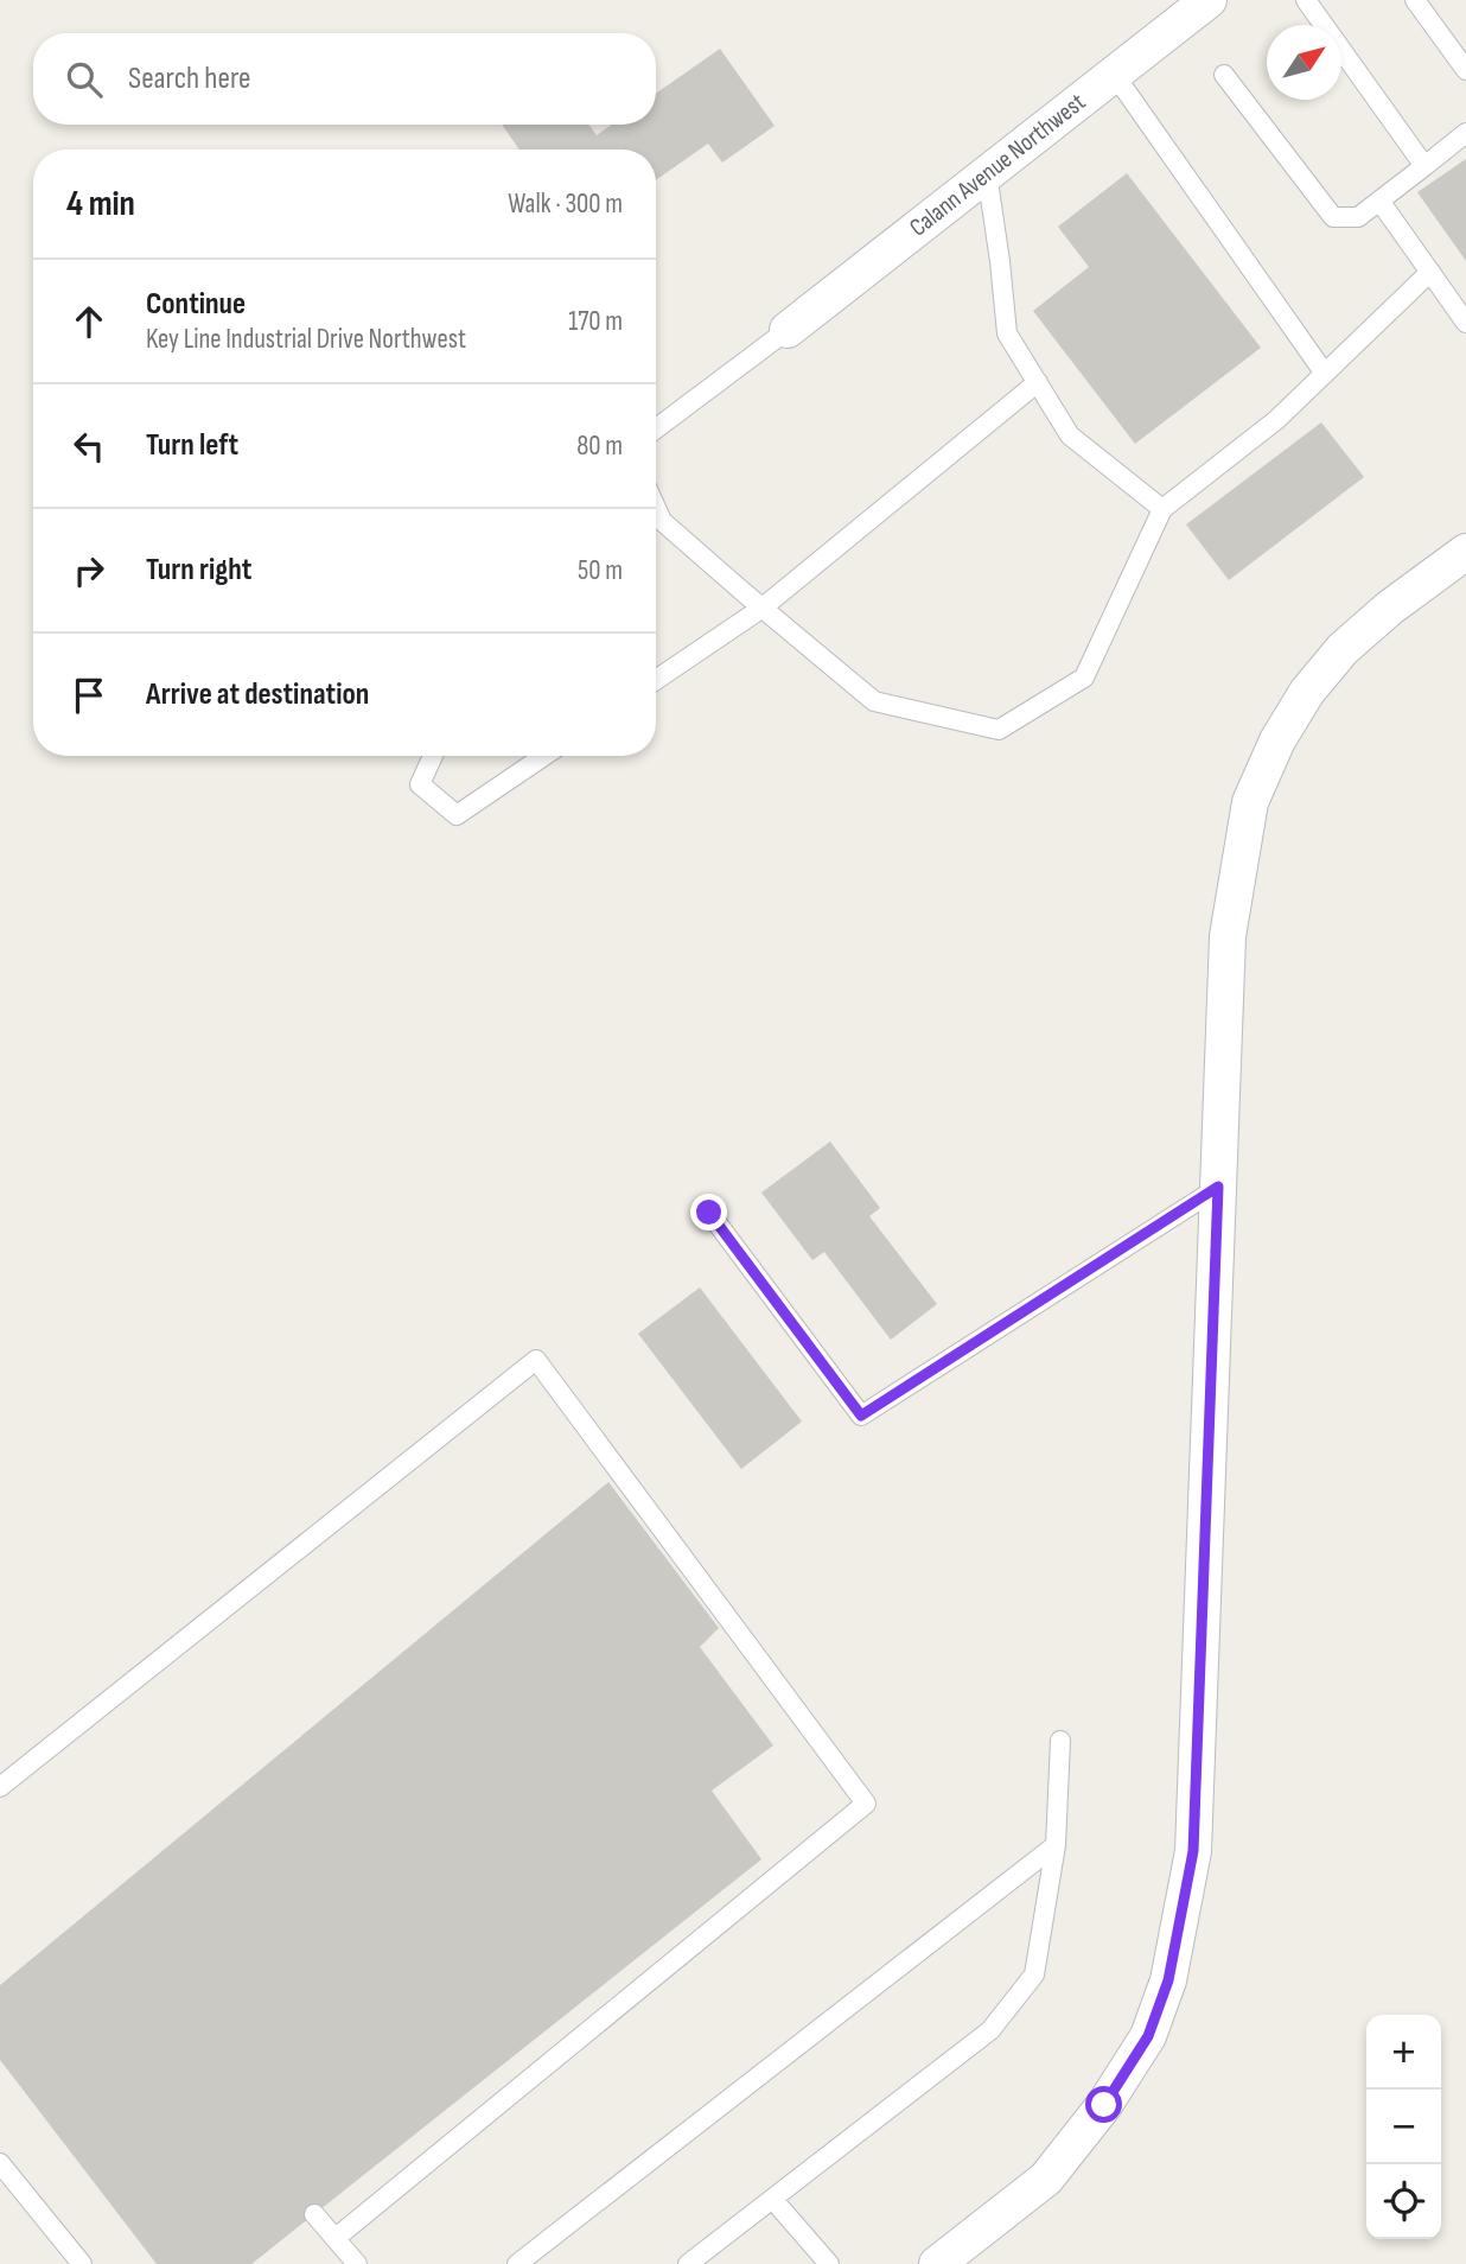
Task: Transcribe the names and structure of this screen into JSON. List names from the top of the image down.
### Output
{
  "streets": {
    "street": ["Calann Avenue Northwest"]
  },
  "north": "top right",
  "page": {
    "search": "Search here",
    "heading": ["4 min", "Walk · 300 m"],
    "list": [
      ["Continue", "Key Line Industrial Drive Northwest", "170 m"],
      ["Turn left", "80 m"],
      ["Turn right", "50 m"],
      "Arrive at destination"
    ],
    "map_buttons": ["+", "−"]
  }
}
